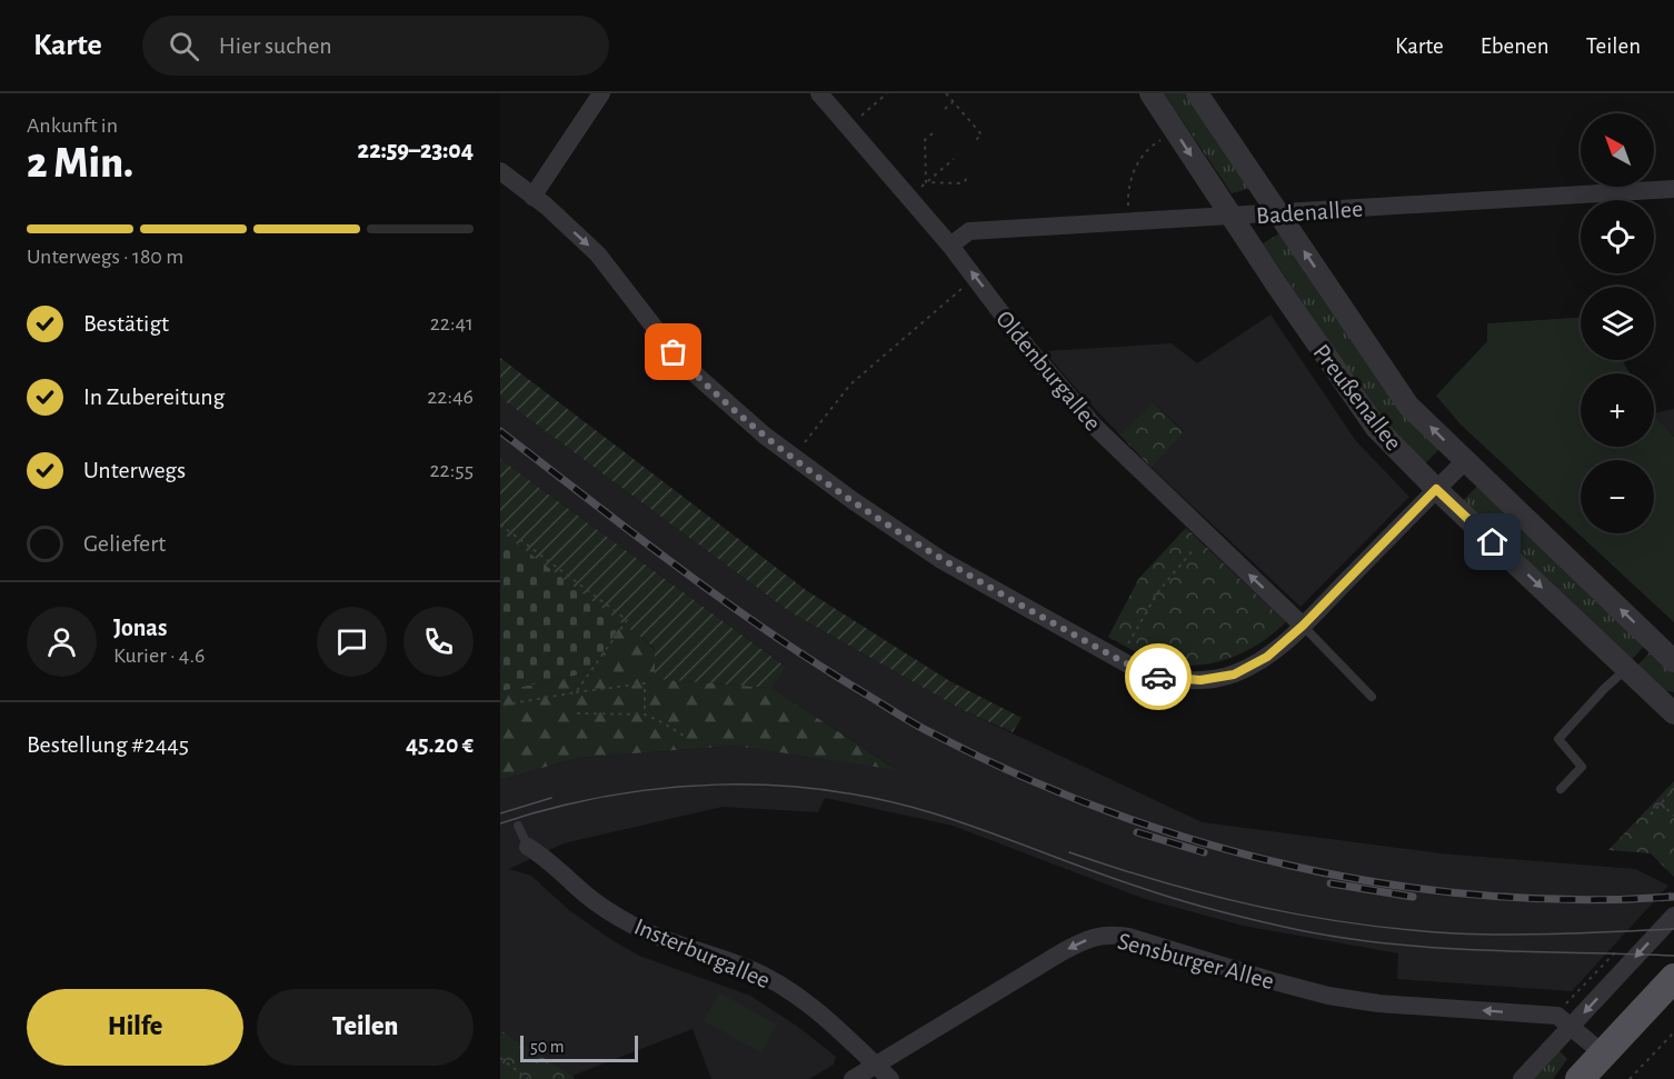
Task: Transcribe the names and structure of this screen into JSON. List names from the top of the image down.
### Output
{
  "streets": {
    "street": [
      "Badenallee",
      "Oldenburgallee",
      "Preußenallee",
      "Insterburgallee",
      "Sensburger Allee"
    ]
  },
  "crossings": [
    ["Badenallee", "Oldenburgallee"],
    ["Badenallee", "Preußenallee"],
    ["Insterburgallee", "Sensburger Allee"]
  ],
  "one_way": ["Oldenburgallee", "Sensburger Allee"],
  "scale_bar": "50 m",
  "north": "top left",
  "page": {
    "header": "Karte",
    "search": "Hier suchen",
    "nav": ["Karte", "Ebenen", "Teilen"],
    "heading": ["2 Min.", "Ankunft in", "22:59–23:04"],
    "panel": [
      "Jonas",
      "Kurier · 4.6",
      "Bestellung #2445",
      "45.20 €"
    ],
    "map_buttons": ["+", "−"],
    "bar": "Unterwegs · 180 m",
    "list": [
      ["Bestätigt", "22:41"],
      ["In Zubereitung", "22:46"],
      ["Unterwegs", "22:55"],
      "Geliefert"
    ],
    "buttons": ["Hilfe", "Teilen"],
    "scale": "50 m"
  }
}
